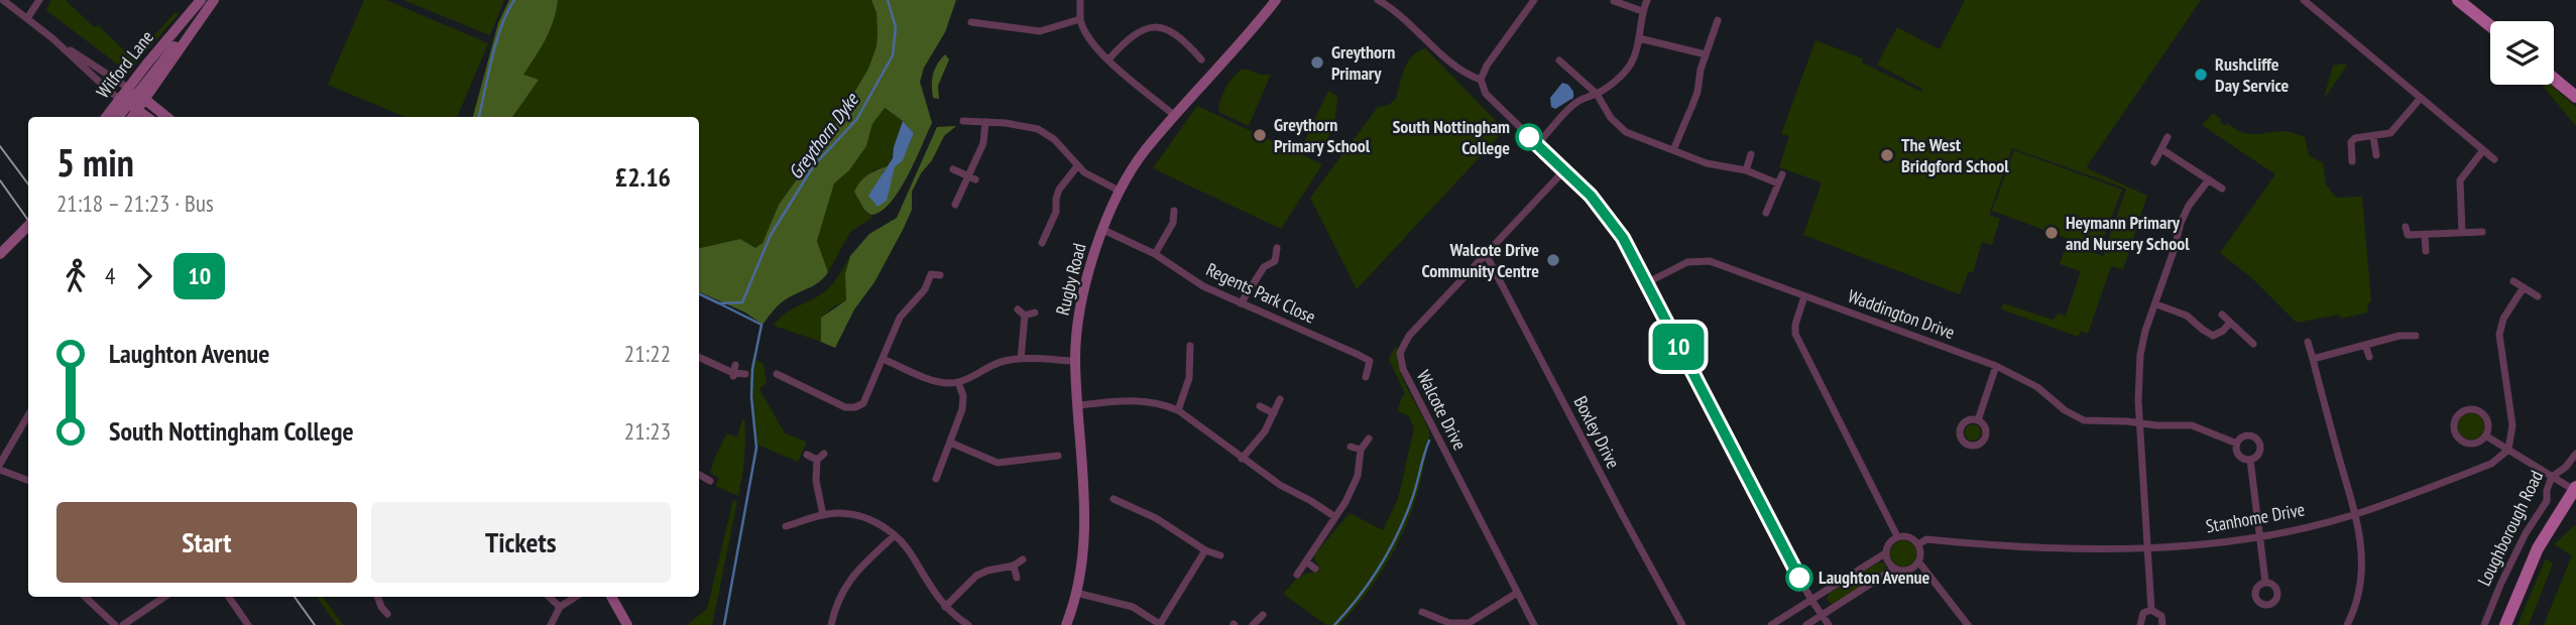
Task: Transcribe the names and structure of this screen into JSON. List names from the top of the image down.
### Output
{
  "streets": {
    "main road": ["Loughborough Road"],
    "street": [
      "Wilford Lane",
      "Rugby Road",
      "Regents Park Close",
      "Waddington Drive",
      "Walcote Drive",
      "Boxley Drive",
      "Stanhome Drive"
    ]
  },
  "crossings": [
    ["Rugby Road", "Regents Park Close"],
    ["Walcote Drive", "Boxley Drive"]
  ],
  "water": ["Greythorn Dyke"],
  "places": [
    "Greythorn Primary",
    "Rushcliffe Day Service",
    "Greythorn Primary School",
    "South Nottingham College",
    "The West Bridgford School",
    "Heymann Primary and Nursery School",
    "Walcote Drive Community Centre",
    "Laughton Avenue"
  ],
  "lines": ["bus line 10"],
  "page": {
    "on_map": "10",
    "heading": ["5 min", "21:18 – 21:23 · Bus", "£2.16"],
    "legs": ["4", "10"],
    "list": [
      {
        "name": "Laughton Avenue",
        "value": "21:22"
      },
      {
        "name": "South Nottingham College",
        "value": "21:23"
      }
    ],
    "buttons": ["Start", "Tickets"]
  }
}
